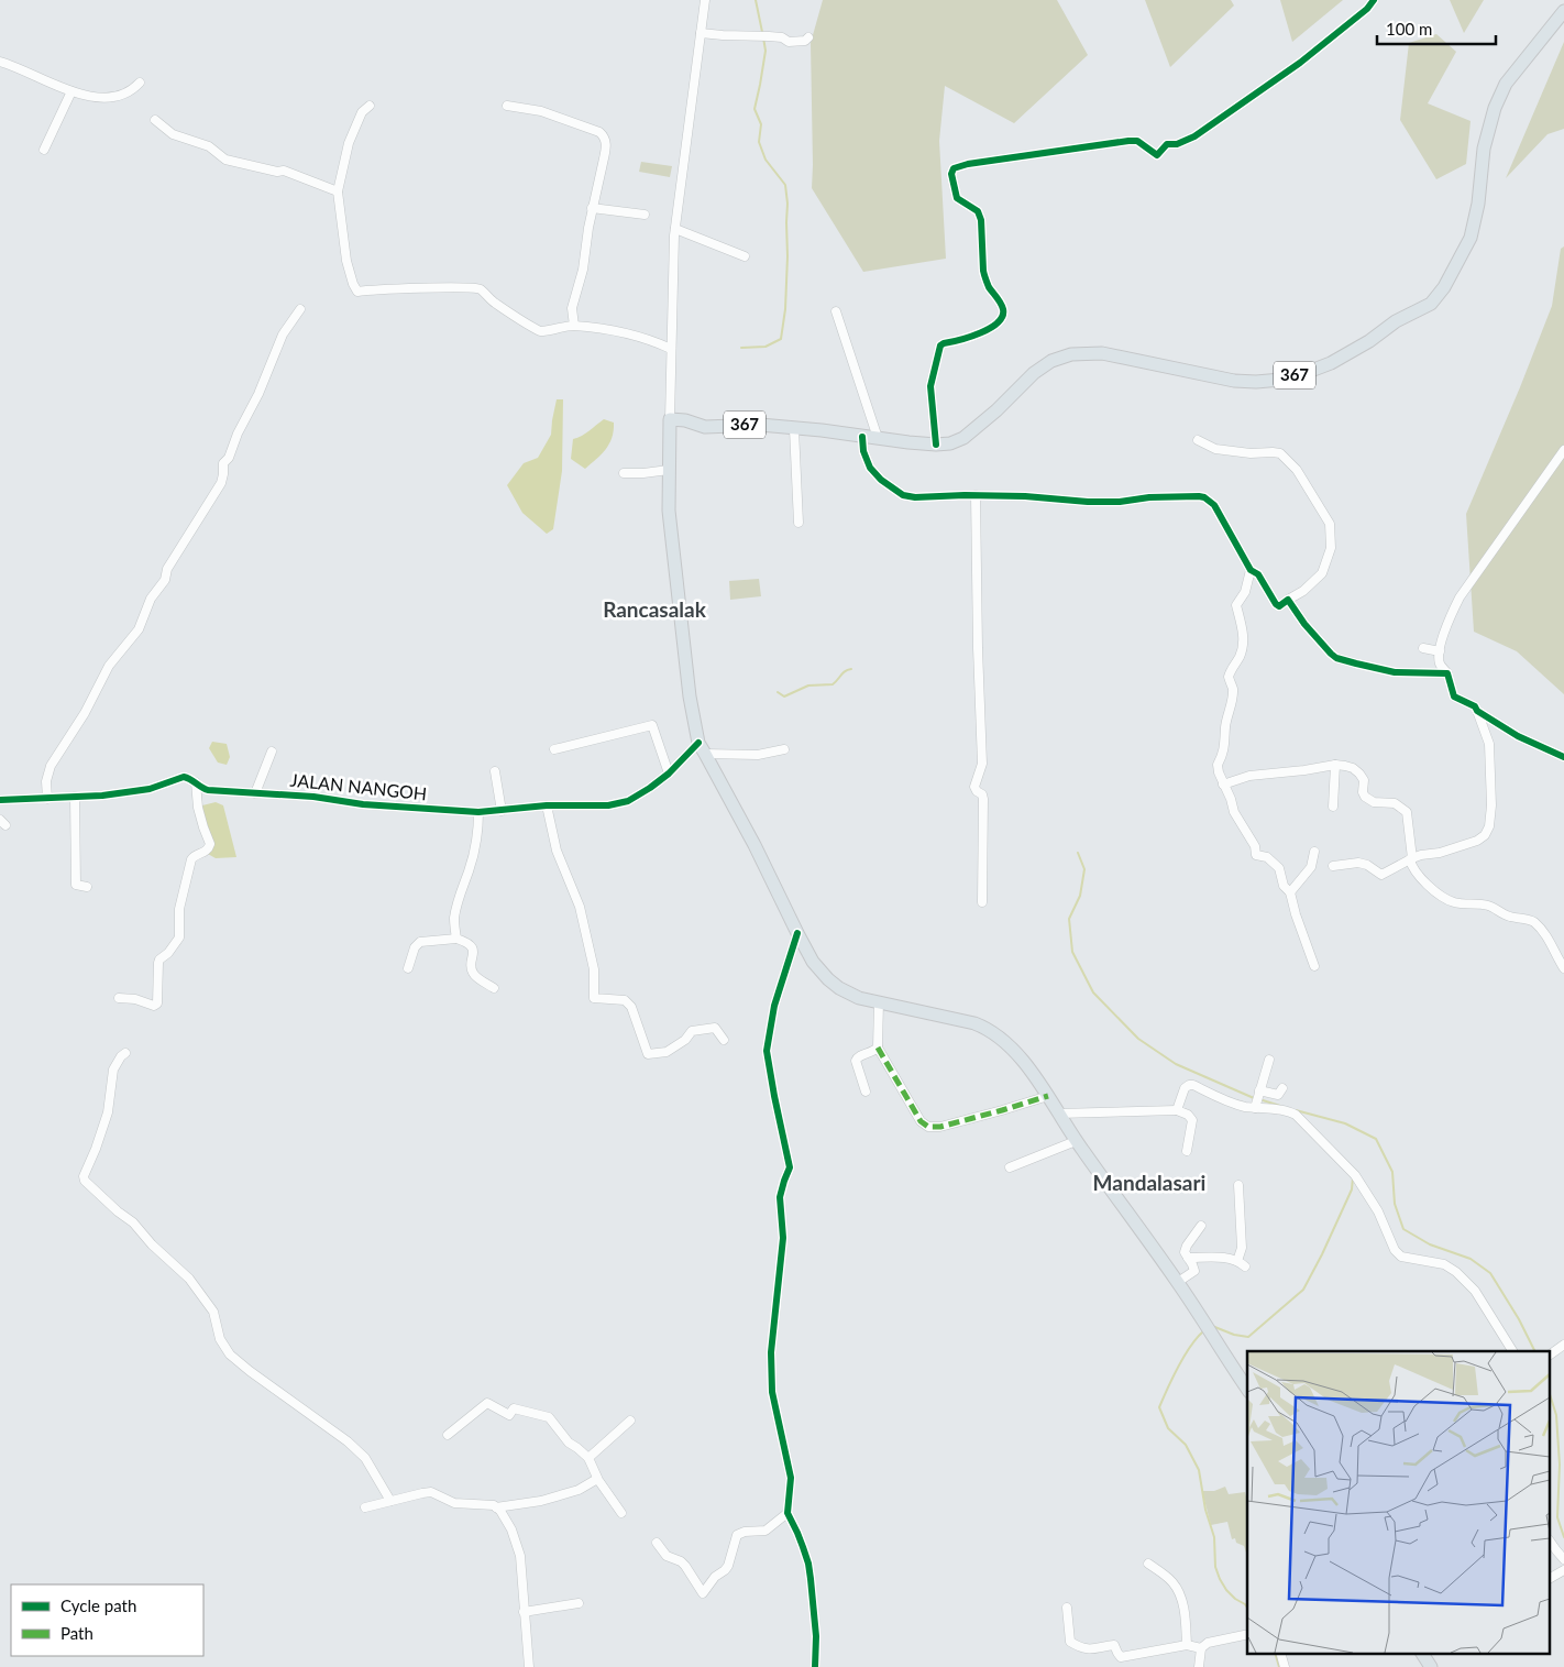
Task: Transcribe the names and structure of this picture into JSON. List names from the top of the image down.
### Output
{
  "streets": {
    "main road": ["367"],
    "street": ["JALAN NANGOH"]
  },
  "districts": ["Rancasalak", "Mandalasari"],
  "legend": ["Cycle path", "Path"],
  "scale_bar": "100 m"
}
